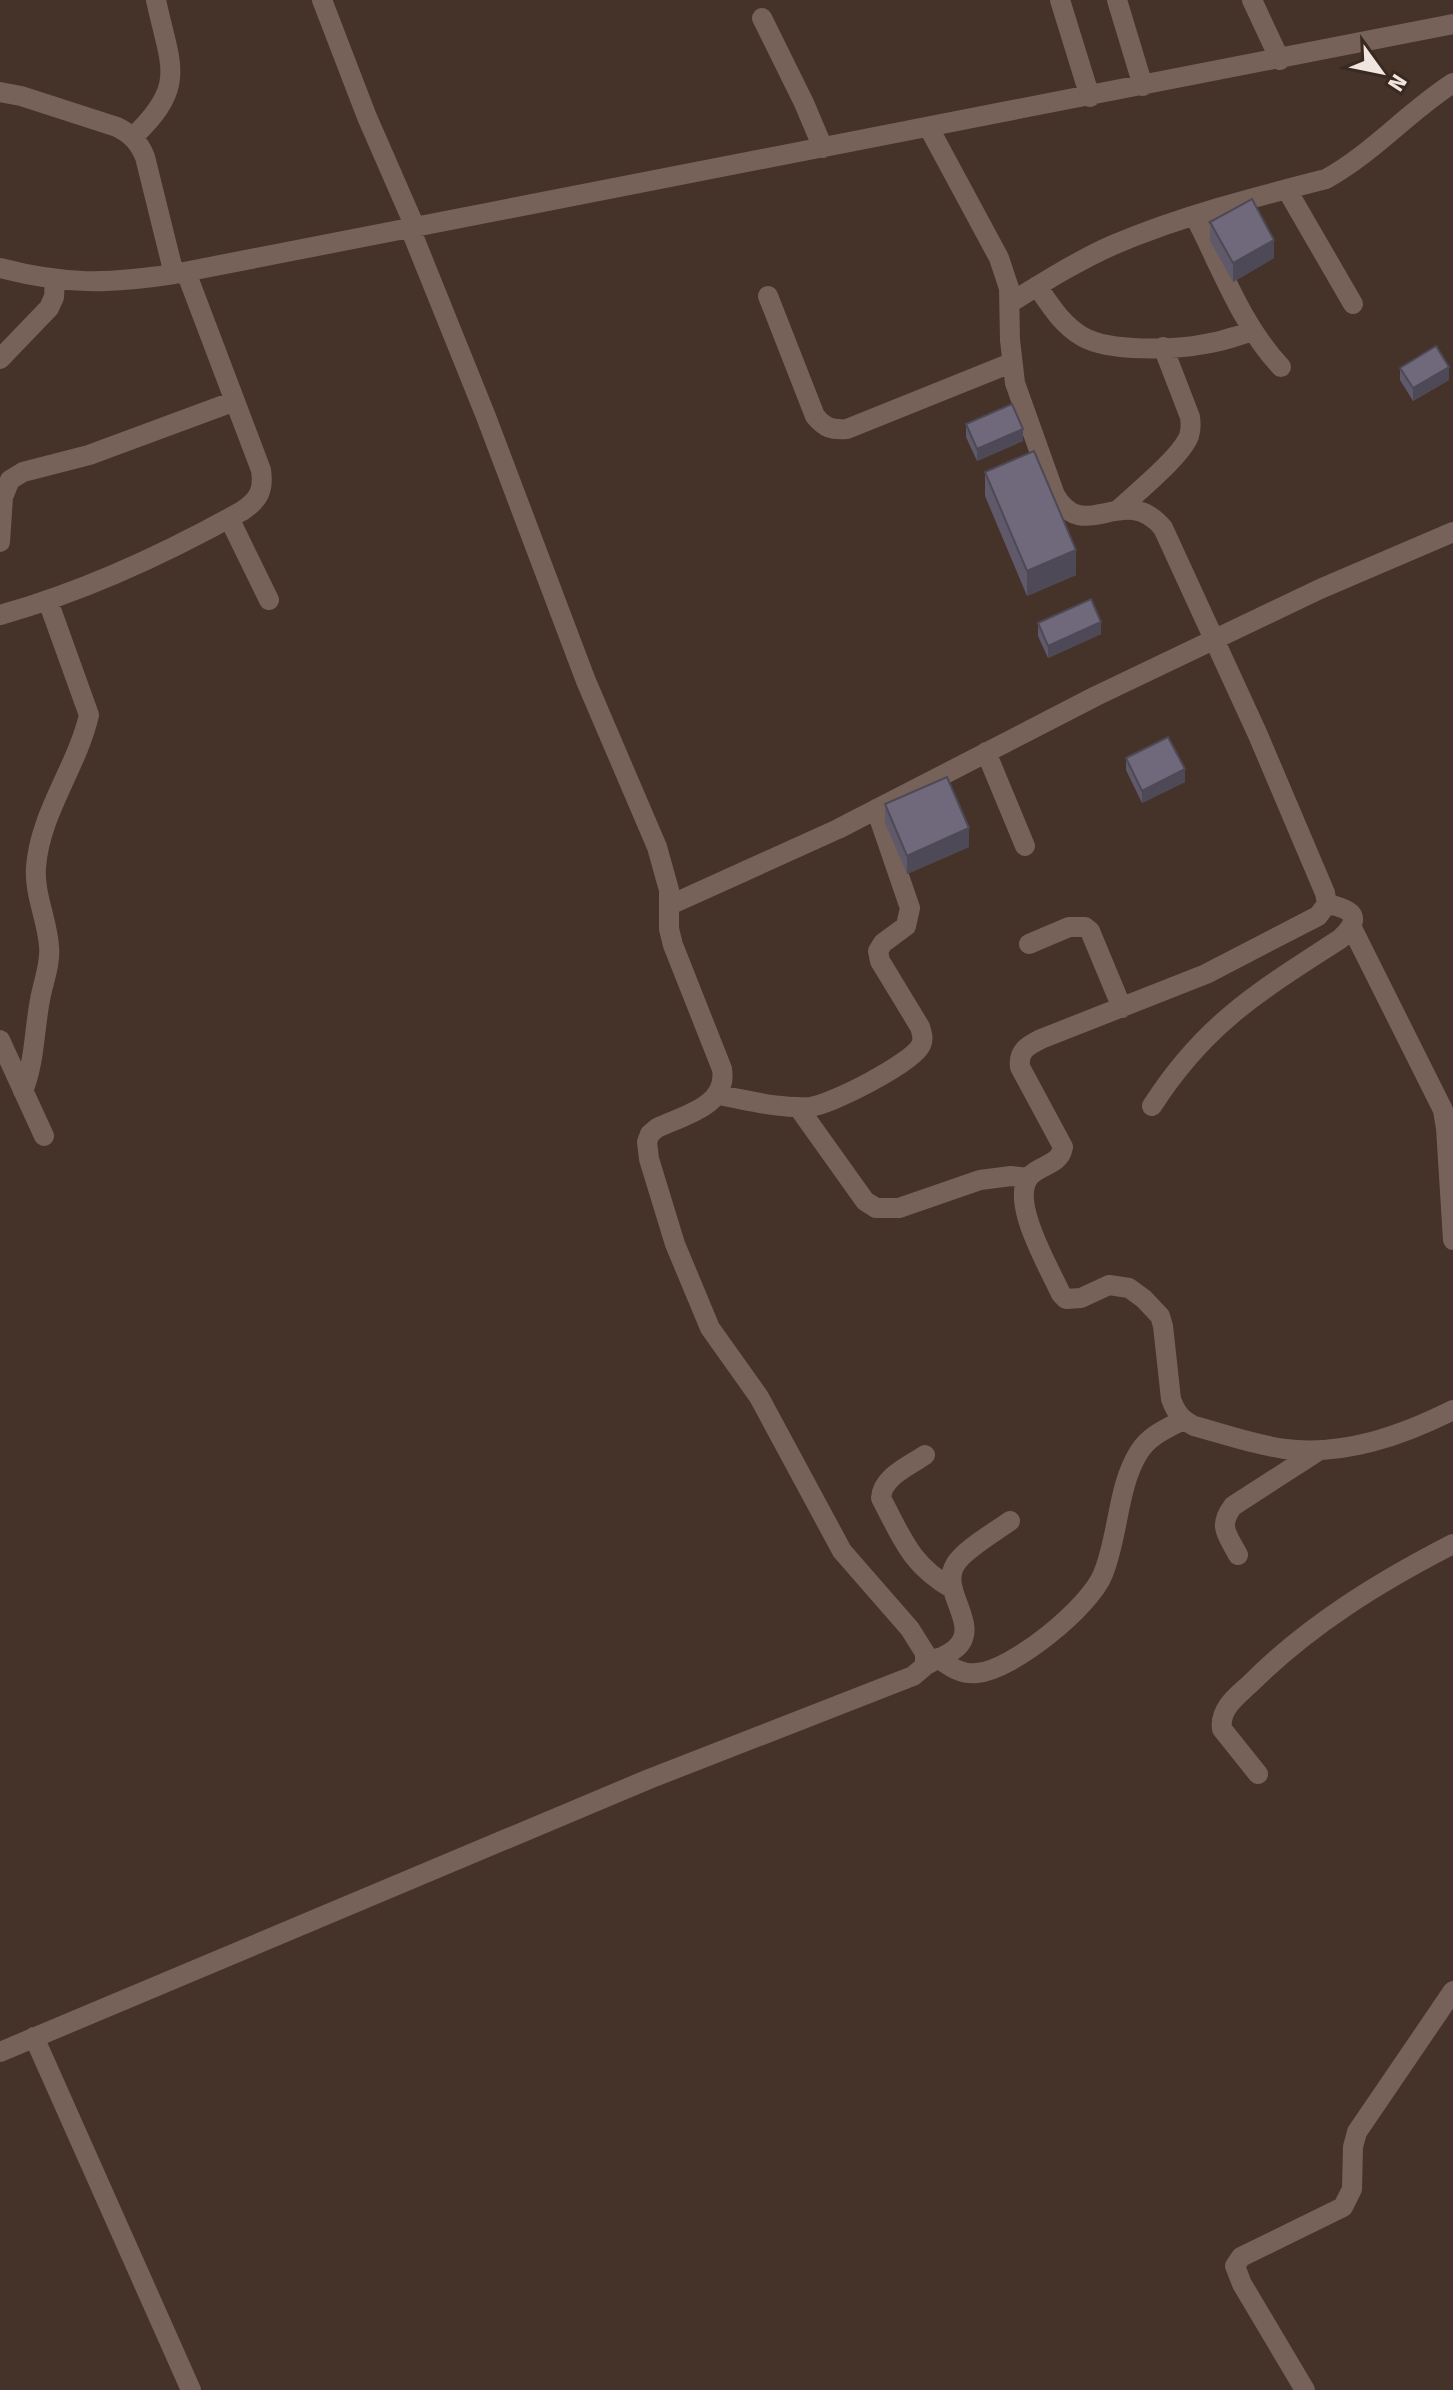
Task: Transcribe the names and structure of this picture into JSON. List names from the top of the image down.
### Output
{
  "north": "bottom right"
}
